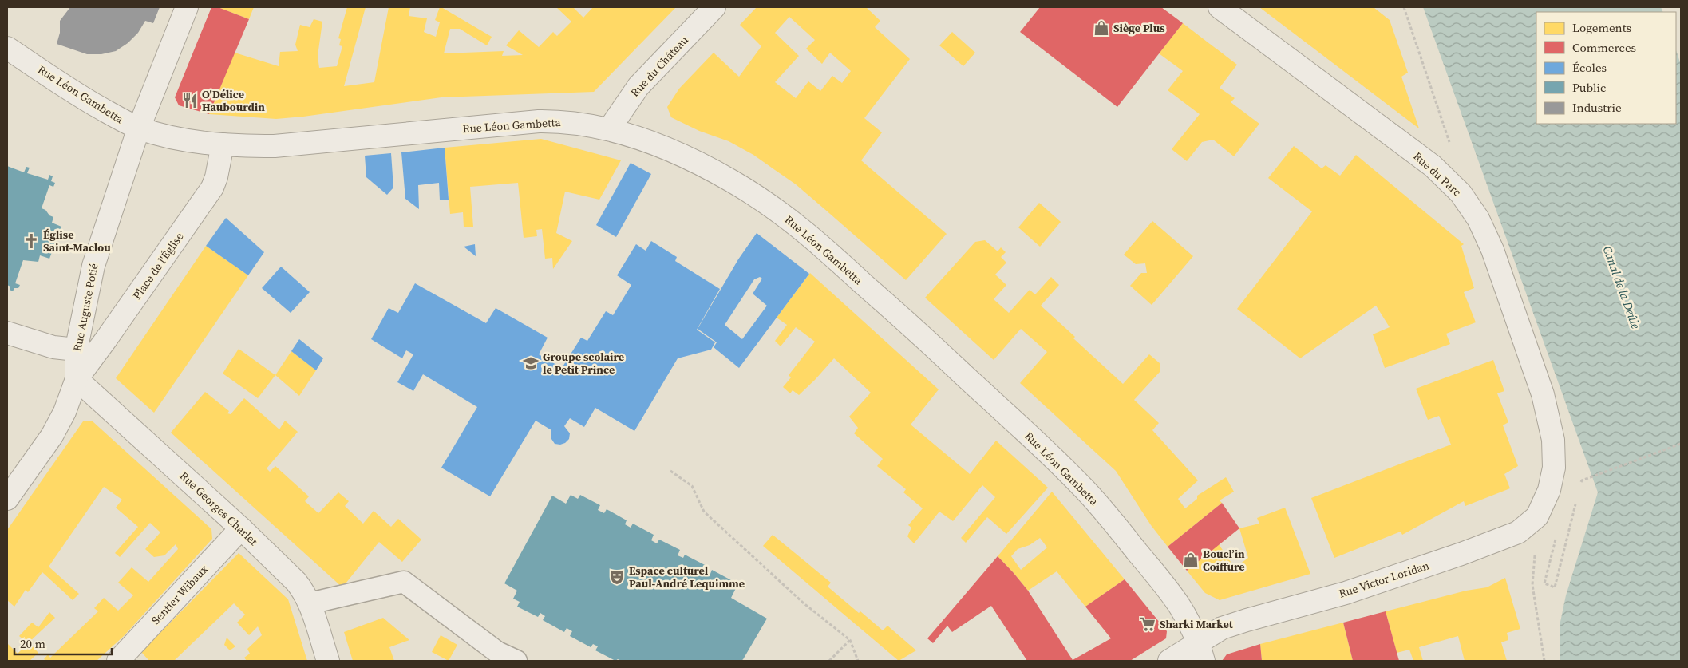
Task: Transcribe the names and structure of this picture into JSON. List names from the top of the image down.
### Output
{
  "streets": {
    "street": [
      "Rue du Château",
      "Rue Léon Gambetta",
      "Rue du Parc",
      "Place de l'Église",
      "Rue Auguste Potié",
      "Rue Georges Charlet",
      "Rue Victor Loridan",
      "Sentier Wibaux"
    ]
  },
  "crossings": [
    ["Rue du Château", "Rue Léon Gambetta"],
    ["Rue Léon Gambetta", "Place de l'Église"],
    ["Rue Léon Gambetta", "Rue Auguste Potié"],
    ["Rue Léon Gambetta", "Rue Victor Loridan"],
    ["Rue du Parc", "Rue Victor Loridan"],
    ["Place de l'Église", "Rue Auguste Potié"],
    ["Place de l'Église", "Rue Georges Charlet"],
    ["Rue Auguste Potié", "Rue Georges Charlet"],
    ["Rue Georges Charlet", "Sentier Wibaux"]
  ],
  "water": ["Canal de la Deûle"],
  "places": {
    "shop": ["Siège Plus", "Boucl’in Coiffure"],
    "restaurant": ["O'Délice Haubourdin"],
    "church": ["Église Saint-Maclou"],
    "school or university": ["Groupe scolaire le Petit Prince"],
    "theatre": ["Espace culturel Paul-André Lequimme"],
    "supermarket": ["Sharki Market"]
  },
  "legend": [
    "Logements",
    "Commerces",
    "Écoles",
    "Public",
    "Industrie"
  ],
  "scale_bar": "20 m"
}
